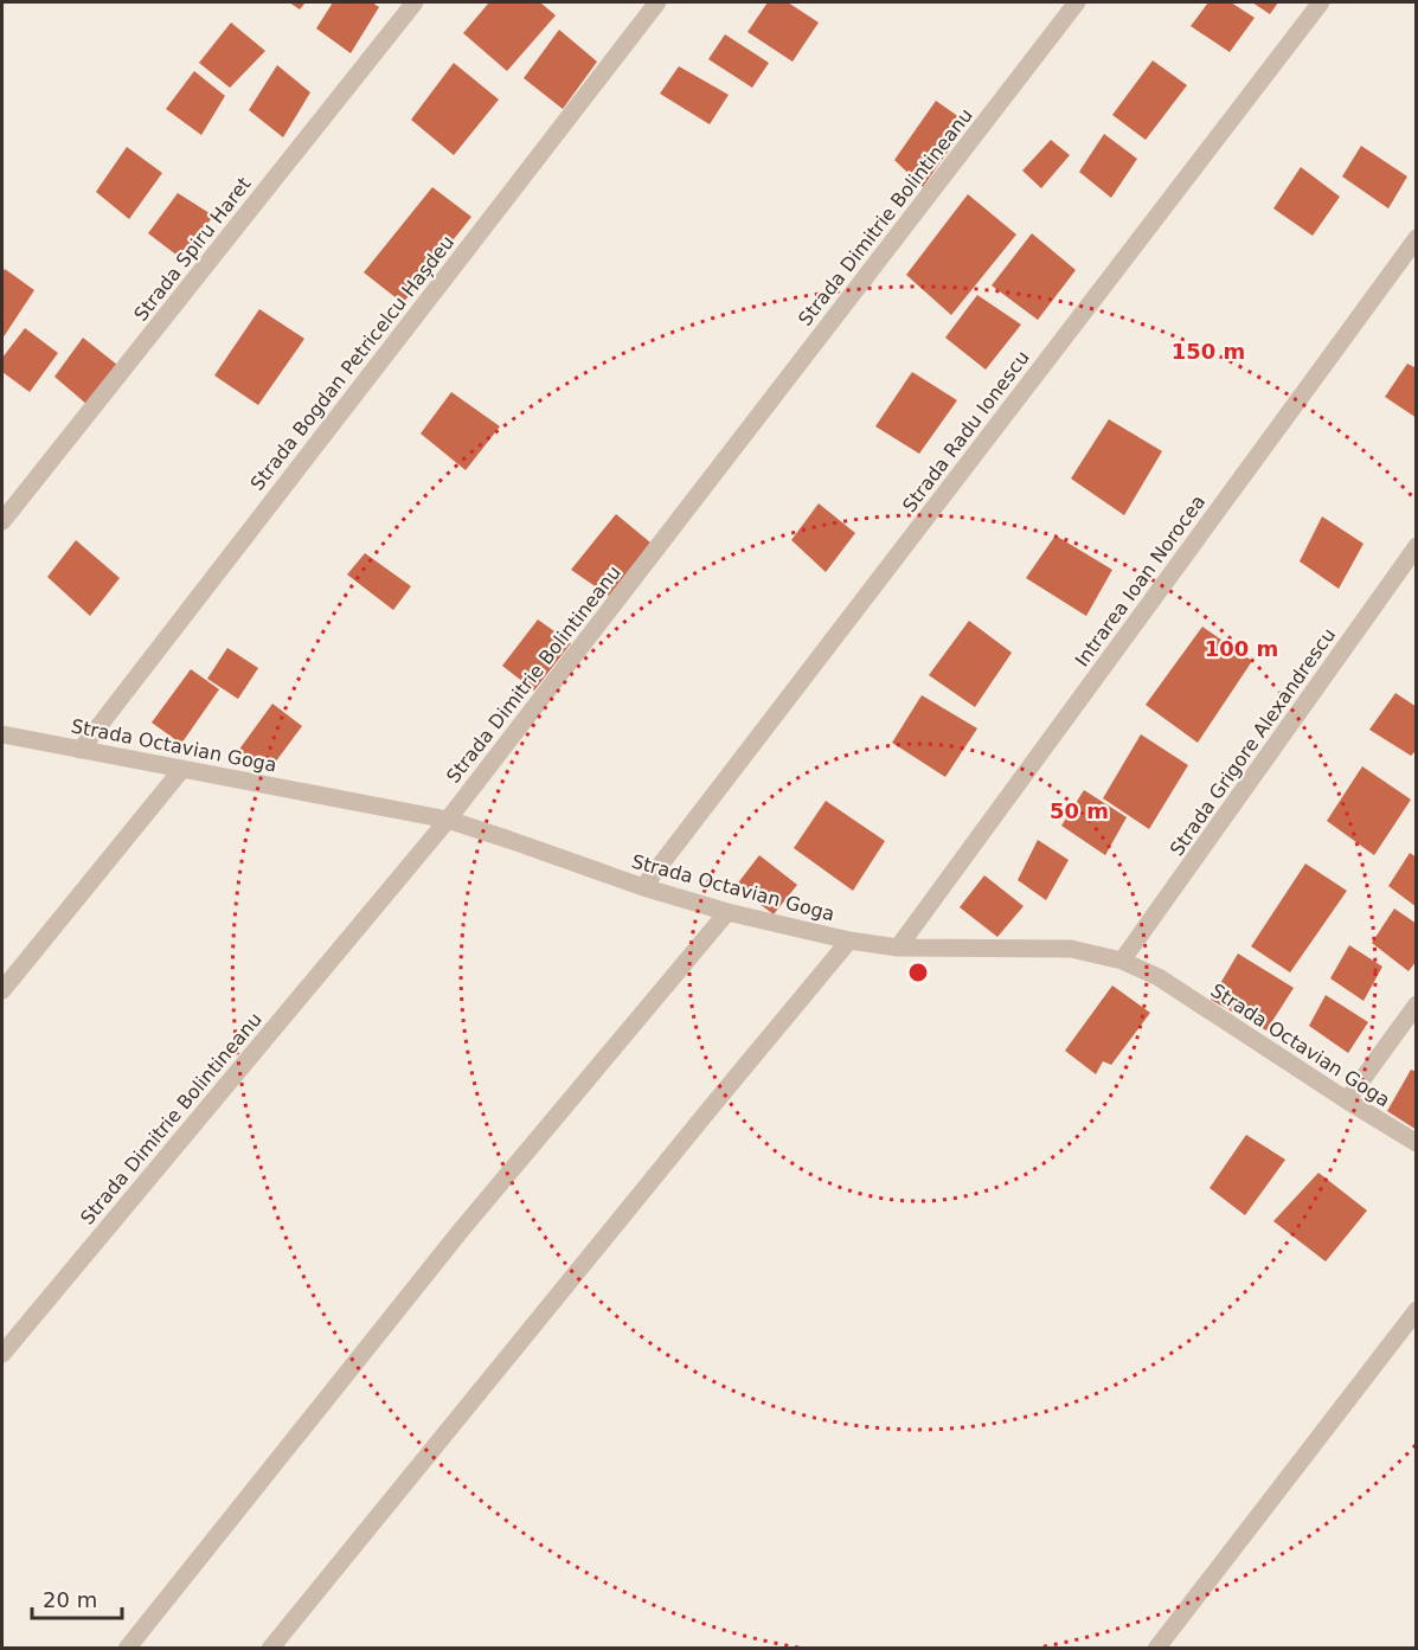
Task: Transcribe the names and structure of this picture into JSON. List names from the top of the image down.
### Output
{
  "streets": {
    "street": [
      "Strada Dimitrie Bolintineanu",
      "Strada Spiru Haret",
      "Strada Bogdan Petricelcu Hașdeu",
      "Strada Radu Ionescu",
      "Intrarea Ioan Norocea",
      "Strada Grigore Alexandrescu",
      "Strada Octavian Goga"
    ]
  },
  "crossings": [
    ["Strada Dimitrie Bolintineanu", "Strada Octavian Goga"],
    ["Strada Bogdan Petricelcu Hașdeu", "Strada Octavian Goga"],
    ["Strada Radu Ionescu", "Strada Octavian Goga"],
    ["Intrarea Ioan Norocea", "Strada Octavian Goga"],
    ["Strada Grigore Alexandrescu", "Strada Octavian Goga"]
  ],
  "scale_bar": "20 m",
  "rings": ["150 m", "100 m", "50 m"]
}
